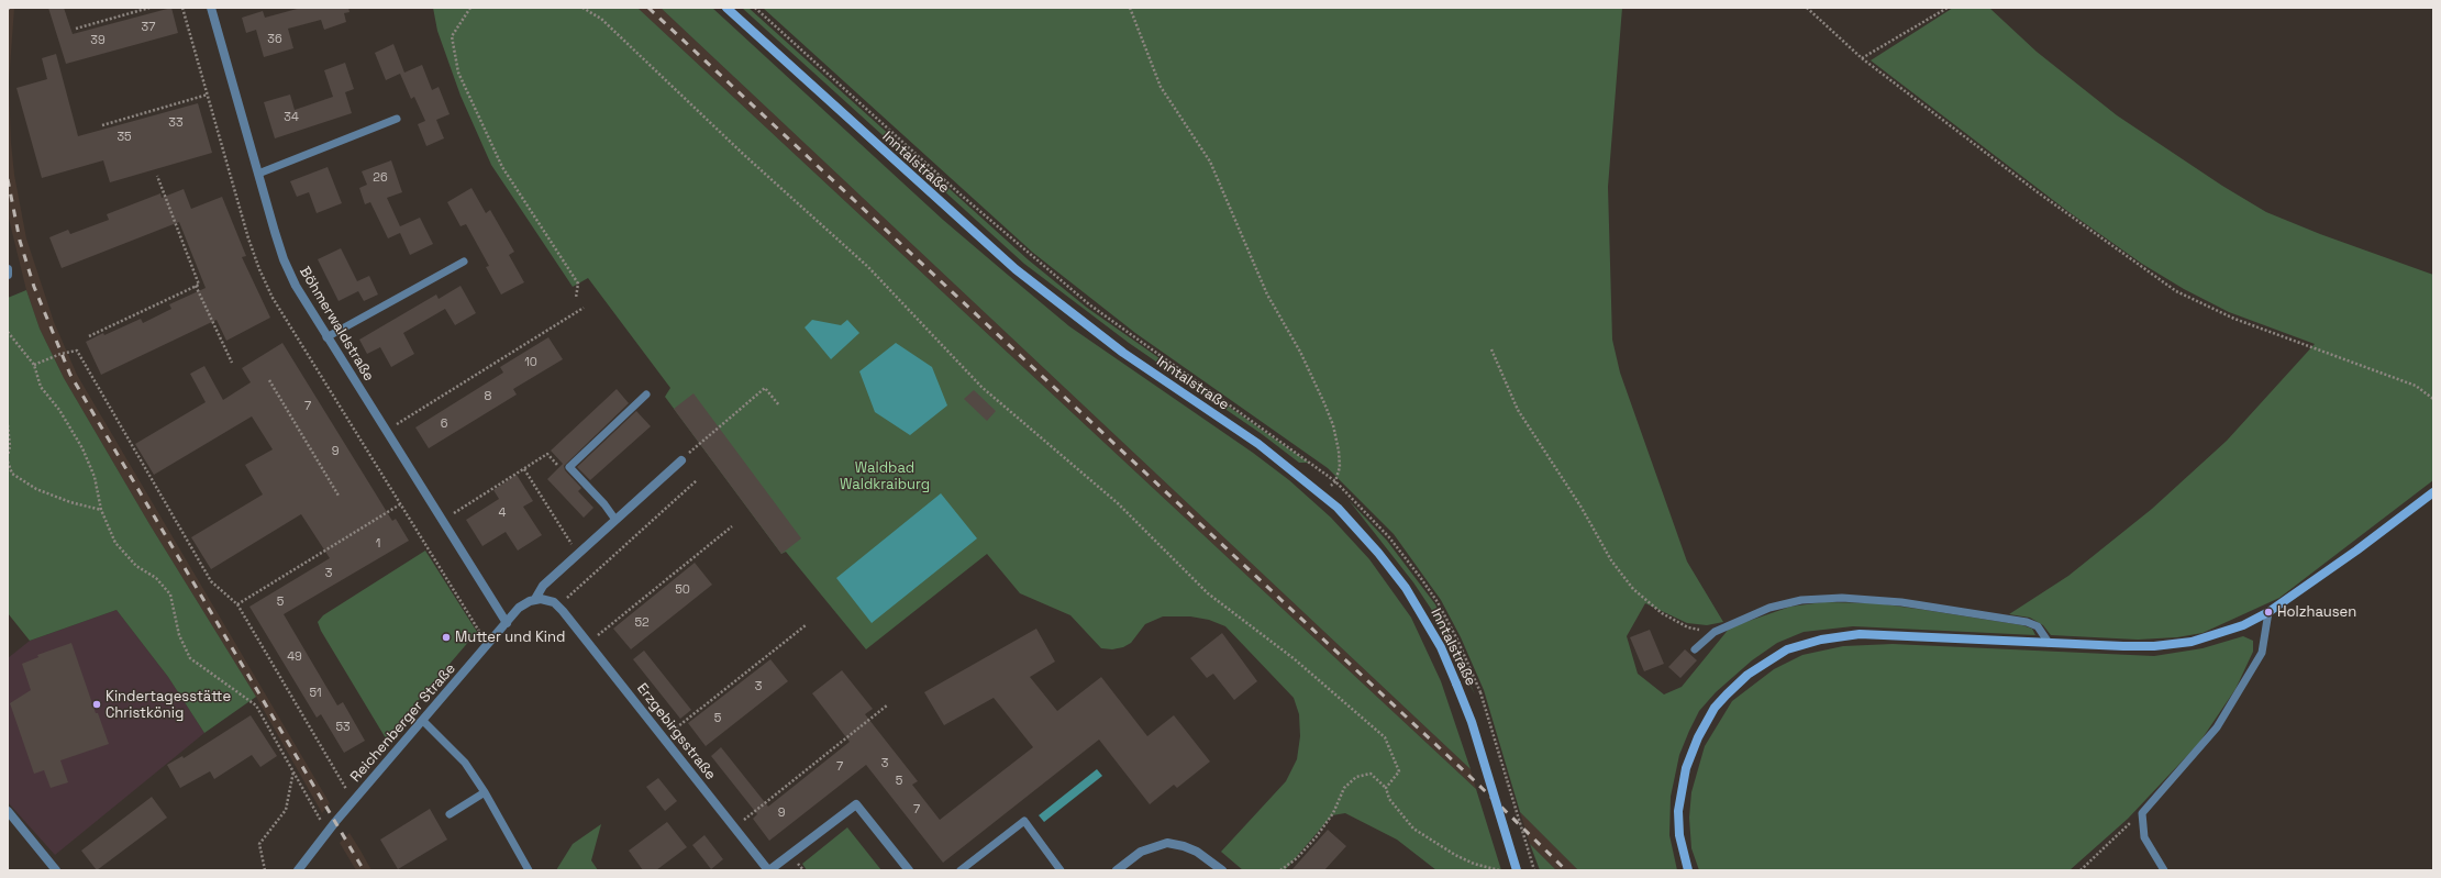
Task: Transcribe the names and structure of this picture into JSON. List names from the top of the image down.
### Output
{
  "streets": {
    "main road": ["Inntalstraße"],
    "street": ["Böhmerwaldstraße", "Reichenberger Straße", "Erzgebirgsstraße"]
  },
  "crossings": [
    ["Böhmerwaldstraße", "Reichenberger Straße"]
  ],
  "parks": ["Waldbad Waldkraiburg"],
  "places": ["Holzhausen", "Mutter und Kind", "Kindertagesstätte Christkönig"],
  "house_numbers": [
    "37",
    "36",
    "39",
    "34",
    "33",
    "35",
    "26",
    "10",
    "8",
    "7",
    "6",
    "9",
    "4",
    "1",
    "3",
    "50",
    "5",
    "52",
    "49",
    "3",
    "51",
    "5",
    "53",
    "3",
    "7",
    "5",
    "7",
    "9"
  ]
}
